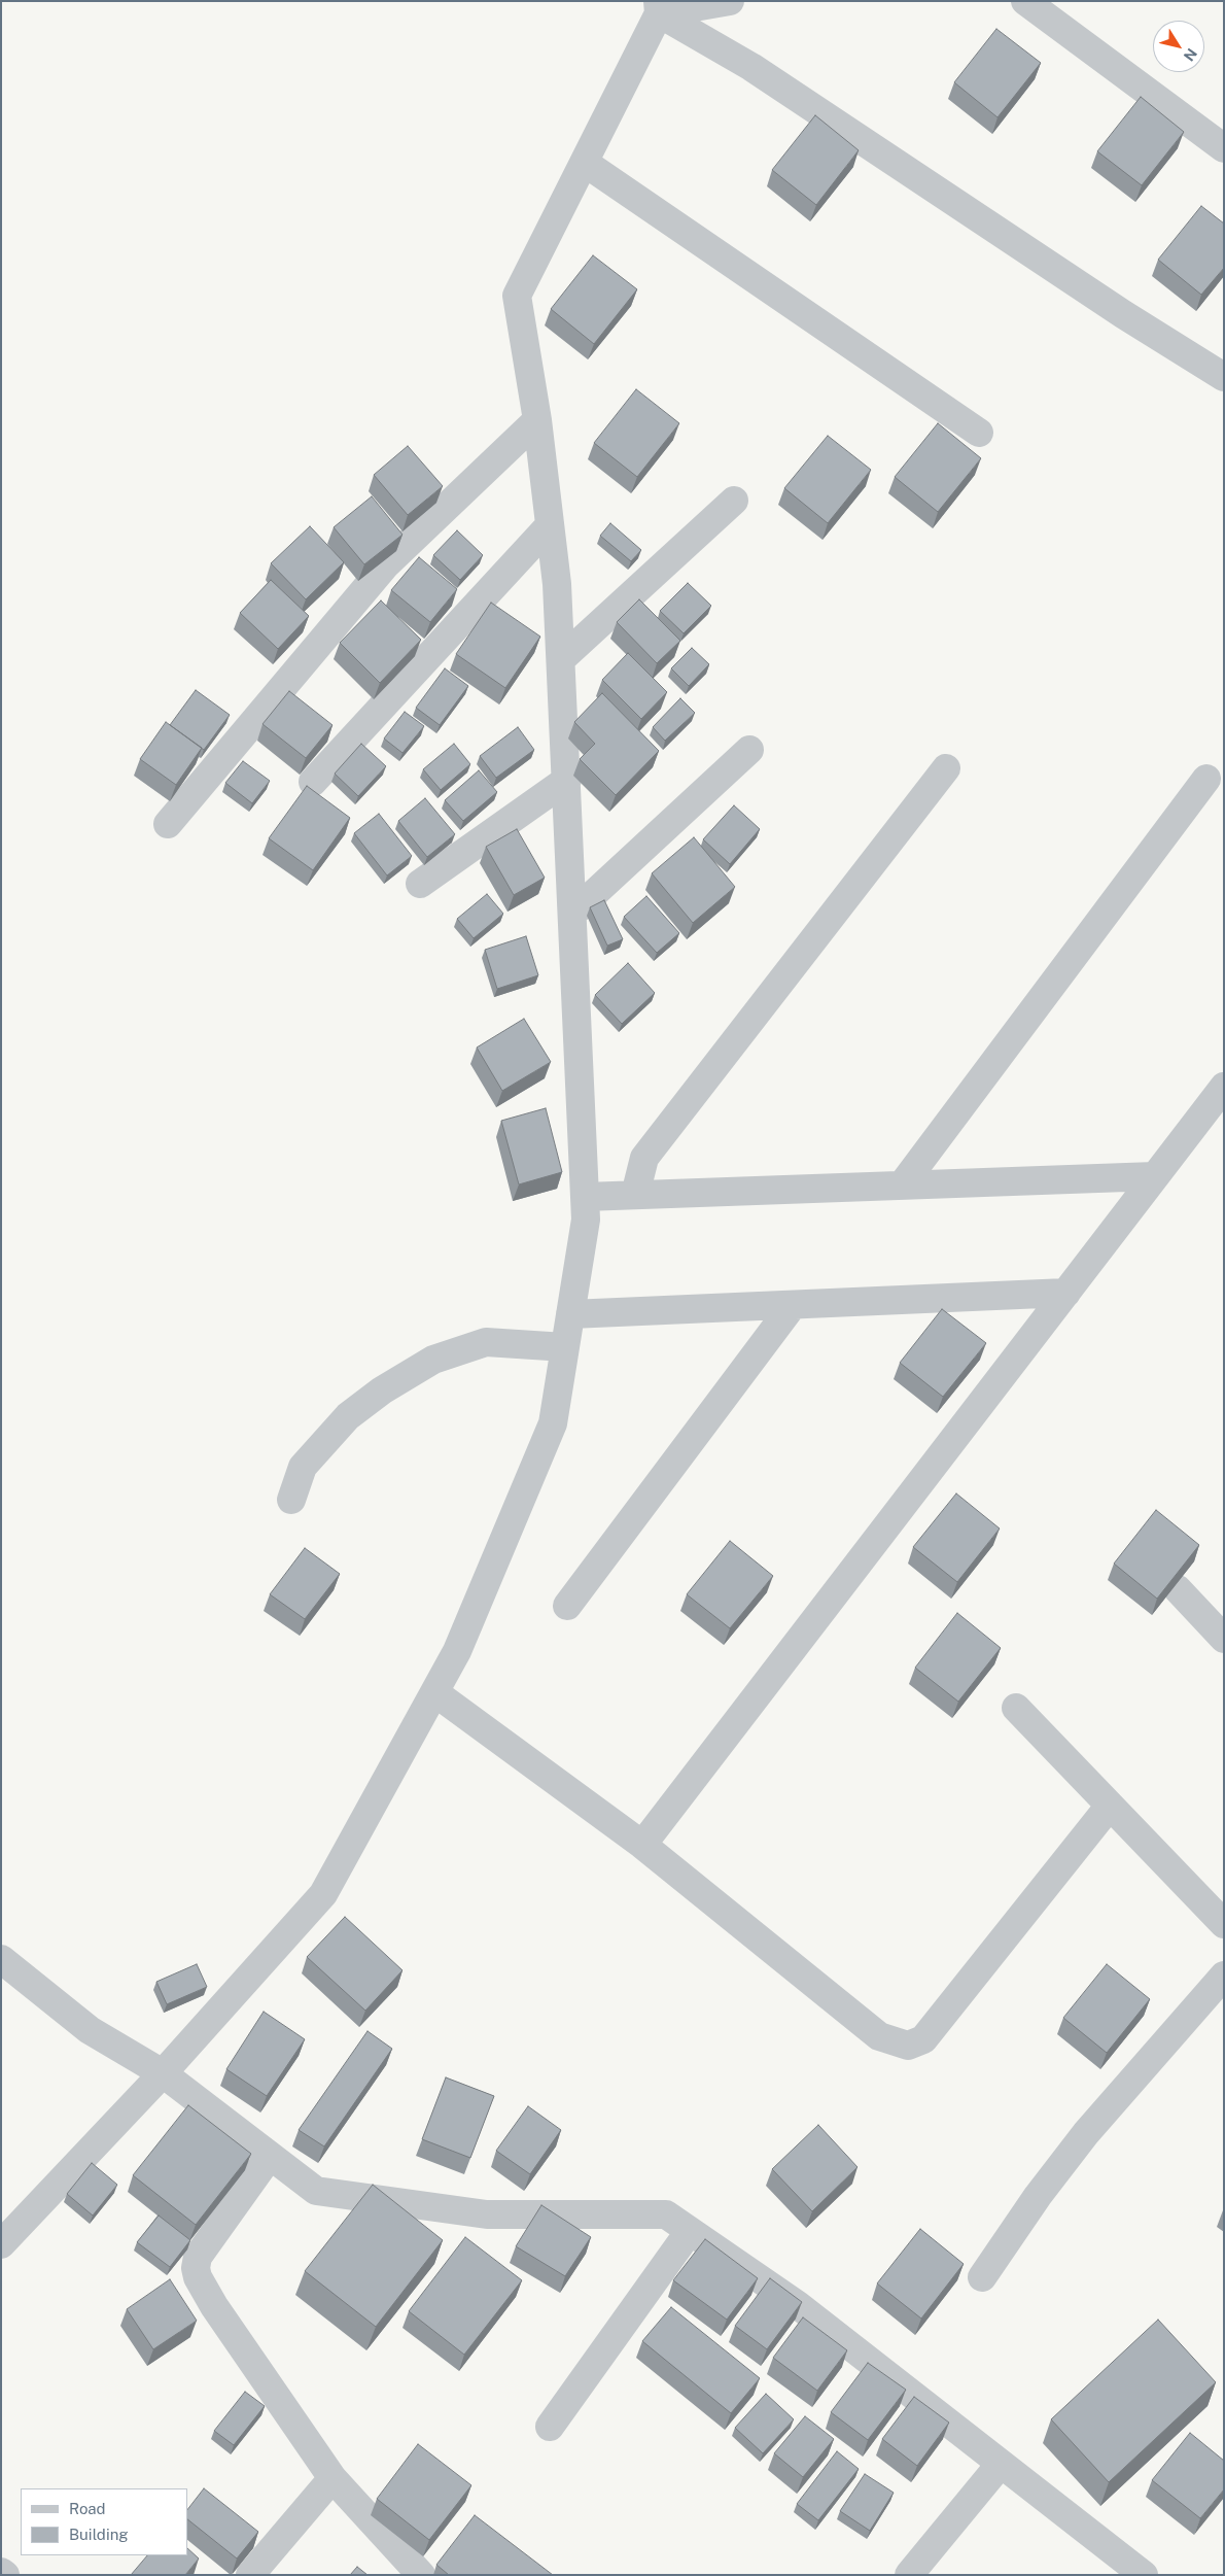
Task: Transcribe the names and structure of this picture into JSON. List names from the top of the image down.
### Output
{
  "legend": ["Road", "Building"],
  "north": "bottom right"
}
